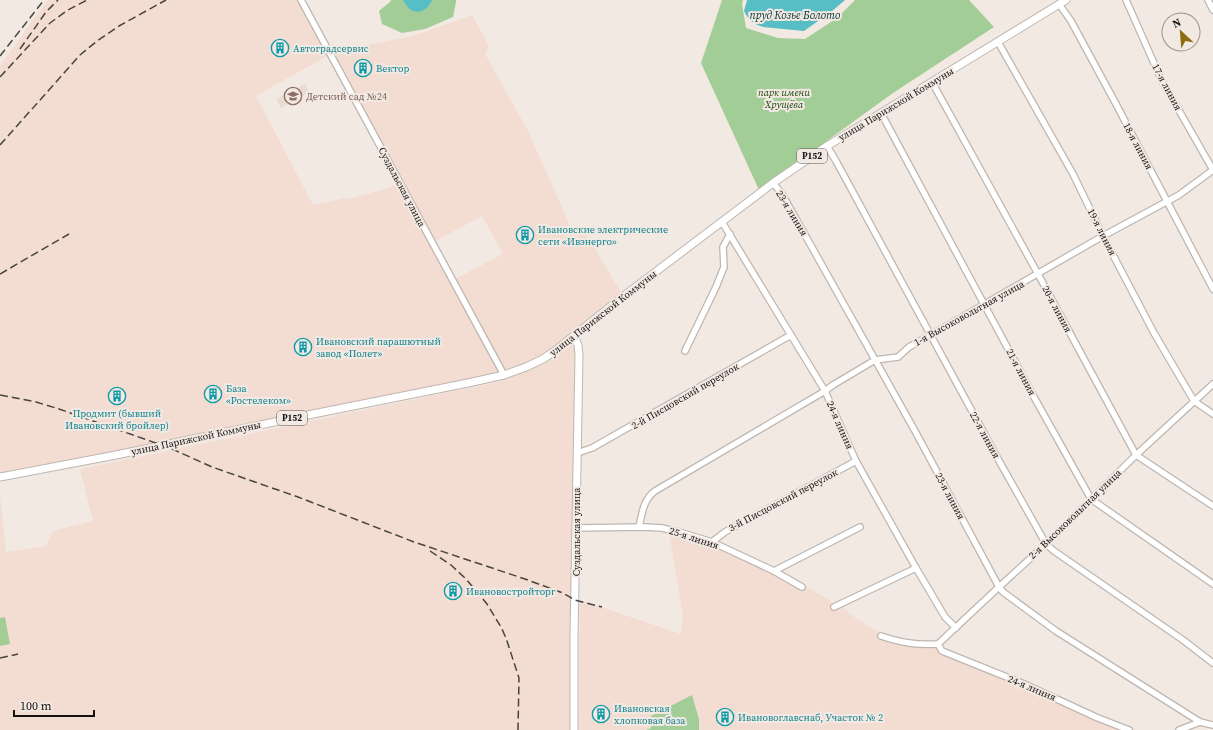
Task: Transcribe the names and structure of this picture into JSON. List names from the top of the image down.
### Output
{
  "streets": {
    "main road": ["улица Парижской Коммуны", "Р152", "Суздальская улица"],
    "street": [
      "17-я линия",
      "18-я линия",
      "23-я линия",
      "19-я линия",
      "20-я линия",
      "1-я Высоковольтная улица",
      "21-я линия",
      "2-й Писцовский переулок",
      "24-я линия",
      "22-я линия",
      "3-й Писцовский переулок",
      "2-я Высоковольтная улица",
      "25-я линия"
    ]
  },
  "crossings": [
    ["17-я линия", "1-я Высоковольтная улица"],
    ["улица Парижской Коммуны", "18-я линия"],
    ["улица Парижской Коммуны", "Суздальская улица"],
    ["улица Парижской Коммуны", "23-я линия"],
    ["улица Парижской Коммуны", "19-я линия"],
    ["улица Парижской Коммуны", "20-я линия"],
    ["улица Парижской Коммуны", "21-я линия"],
    ["улица Парижской Коммуны", "24-я линия"],
    ["улица Парижской Коммуны", "22-я линия"],
    ["18-я линия", "1-я Высоковольтная улица"],
    ["Суздальская улица", "2-й Писцовский переулок"],
    ["Суздальская улица", "25-я линия"],
    ["23-я линия", "1-я Высоковольтная улица"],
    ["23-я линия", "2-я Высоковольтная улица"],
    ["19-я линия", "1-я Высоковольтная улица"],
    ["19-я линия", "2-я Высоковольтная улица"],
    ["20-я линия", "1-я Высоковольтная улица"],
    ["20-я линия", "2-я Высоковольтная улица"],
    ["1-я Высоковольтная улица", "21-я линия"],
    ["1-я Высоковольтная улица", "24-я линия"],
    ["1-я Высоковольтная улица", "22-я линия"],
    ["1-я Высоковольтная улица", "25-я линия"],
    ["21-я линия", "2-я Высоковольтная улица"],
    ["2-й Писцовский переулок", "24-я линия"],
    ["24-я линия", "3-й Писцовский переулок"],
    ["24-я линия", "2-я Высоковольтная улица"],
    ["22-я линия", "2-я Высоковольтная улица"],
    ["3-й Писцовский переулок", "25-я линия"]
  ],
  "water": ["пруд Козье Болото"],
  "parks": ["парк имени Хрущёва"],
  "places": {
    "building": [
      "Автоградсервис",
      "Вектор",
      "Ивановские электрические сети «Ивэнерго»",
      "Ивановский парашютный завод «Полет»",
      "База «Ростелеком»",
      "Продмит (бывший Ивановский бройлер)",
      "Ивановостройторг",
      "Ивановская хлопковая база",
      "Ивановоглавснаб, Участок № 2"
    ],
    "school or university": ["Детский сад №24"]
  },
  "scale_bar": "100 m",
  "north": "top left"
}
